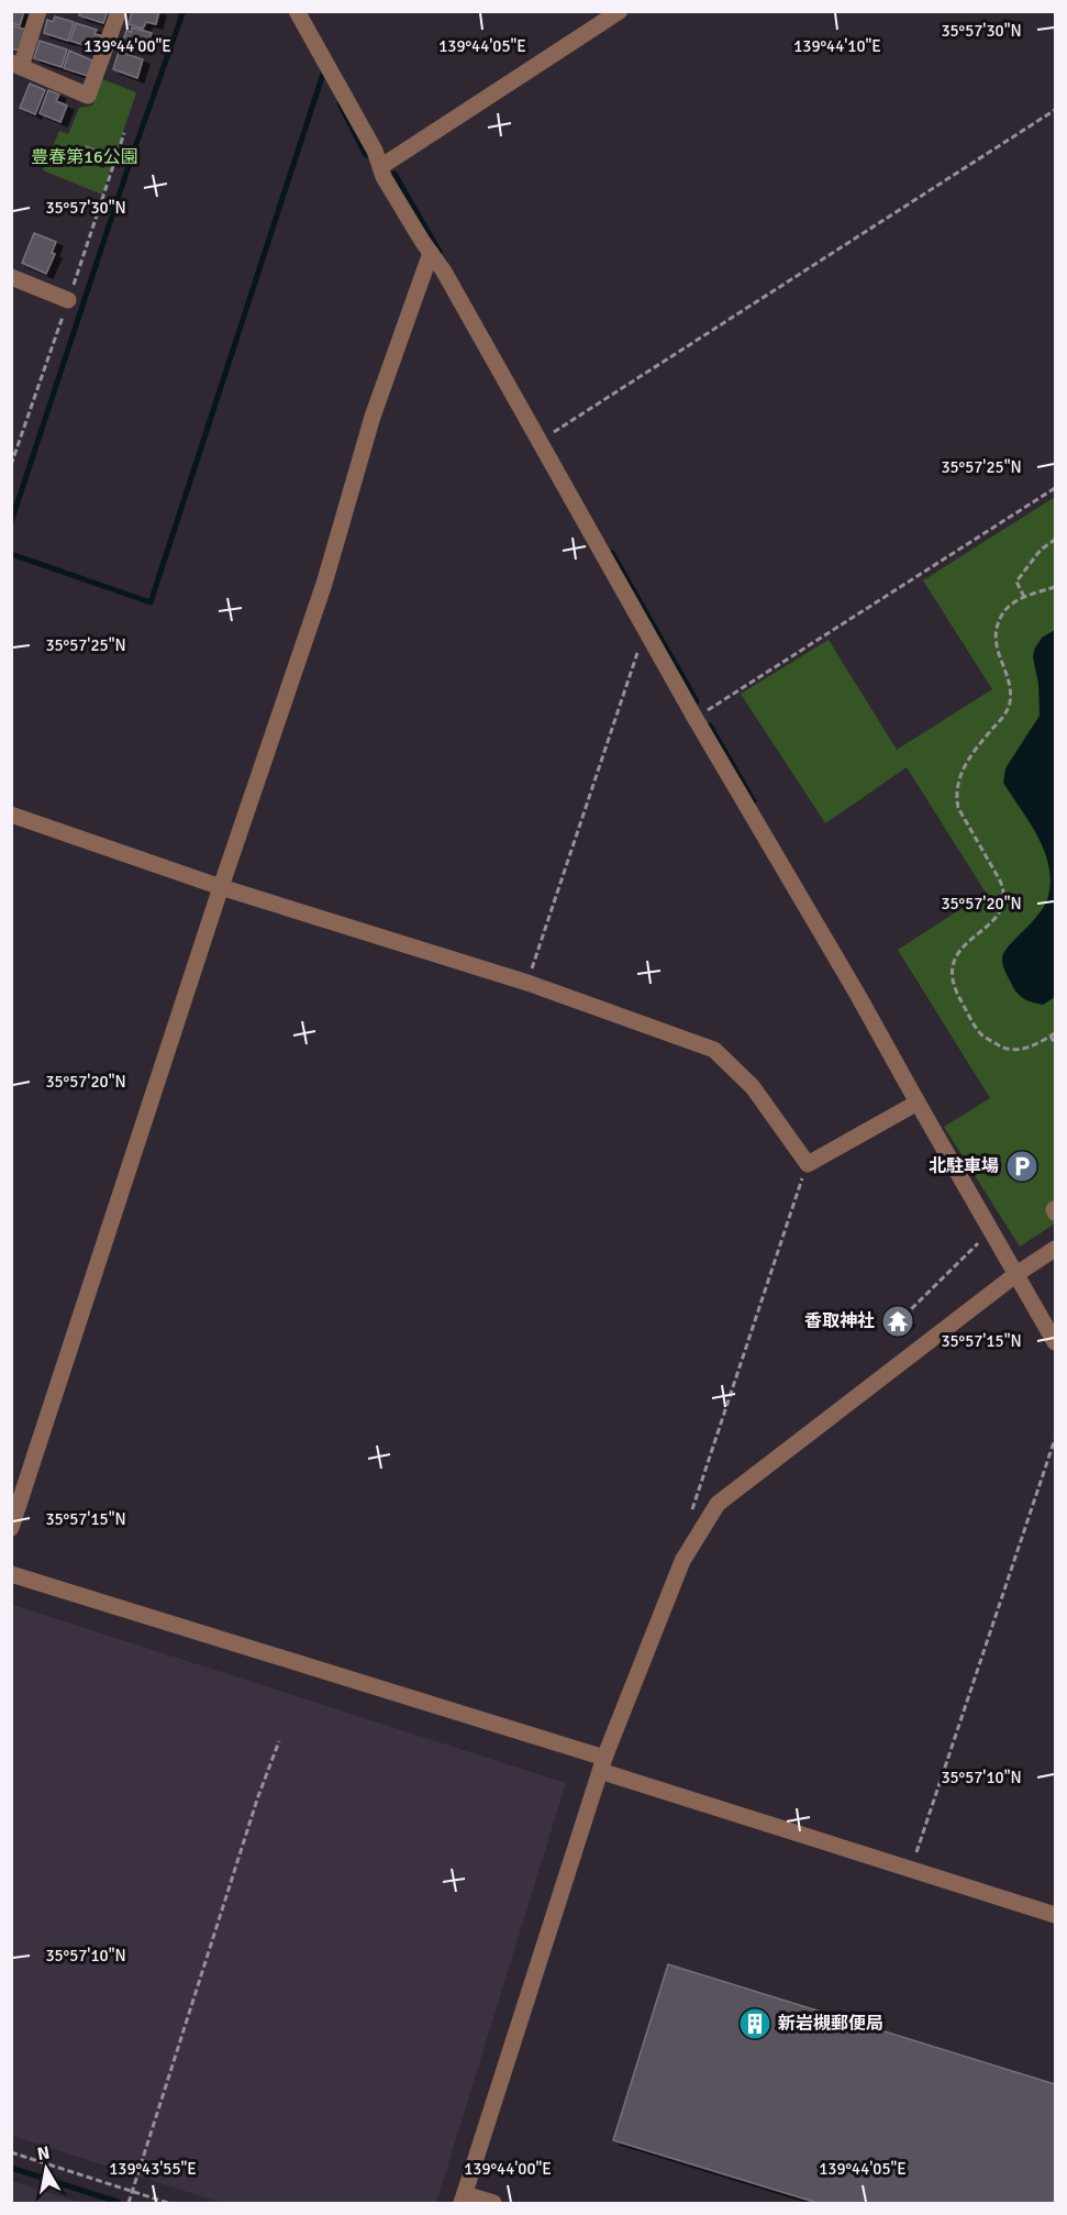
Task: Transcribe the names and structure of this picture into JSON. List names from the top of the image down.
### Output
{
  "parks": ["豊春第16公園"],
  "places": {
    "parking": ["北駐車場"],
    "temple": ["香取神社"],
    "building": ["新岩槻郵便局"]
  },
  "north": "top",
  "coordinates": [
    "35°57'30\"N",
    "139°44'00\"E",
    "139°44'05\"E",
    "139°44'10\"E",
    "35°57'25\"N",
    "35°57'20\"N",
    "35°57'15\"N",
    "35°57'10\"N",
    "139°43'55\"E"
  ]
}
